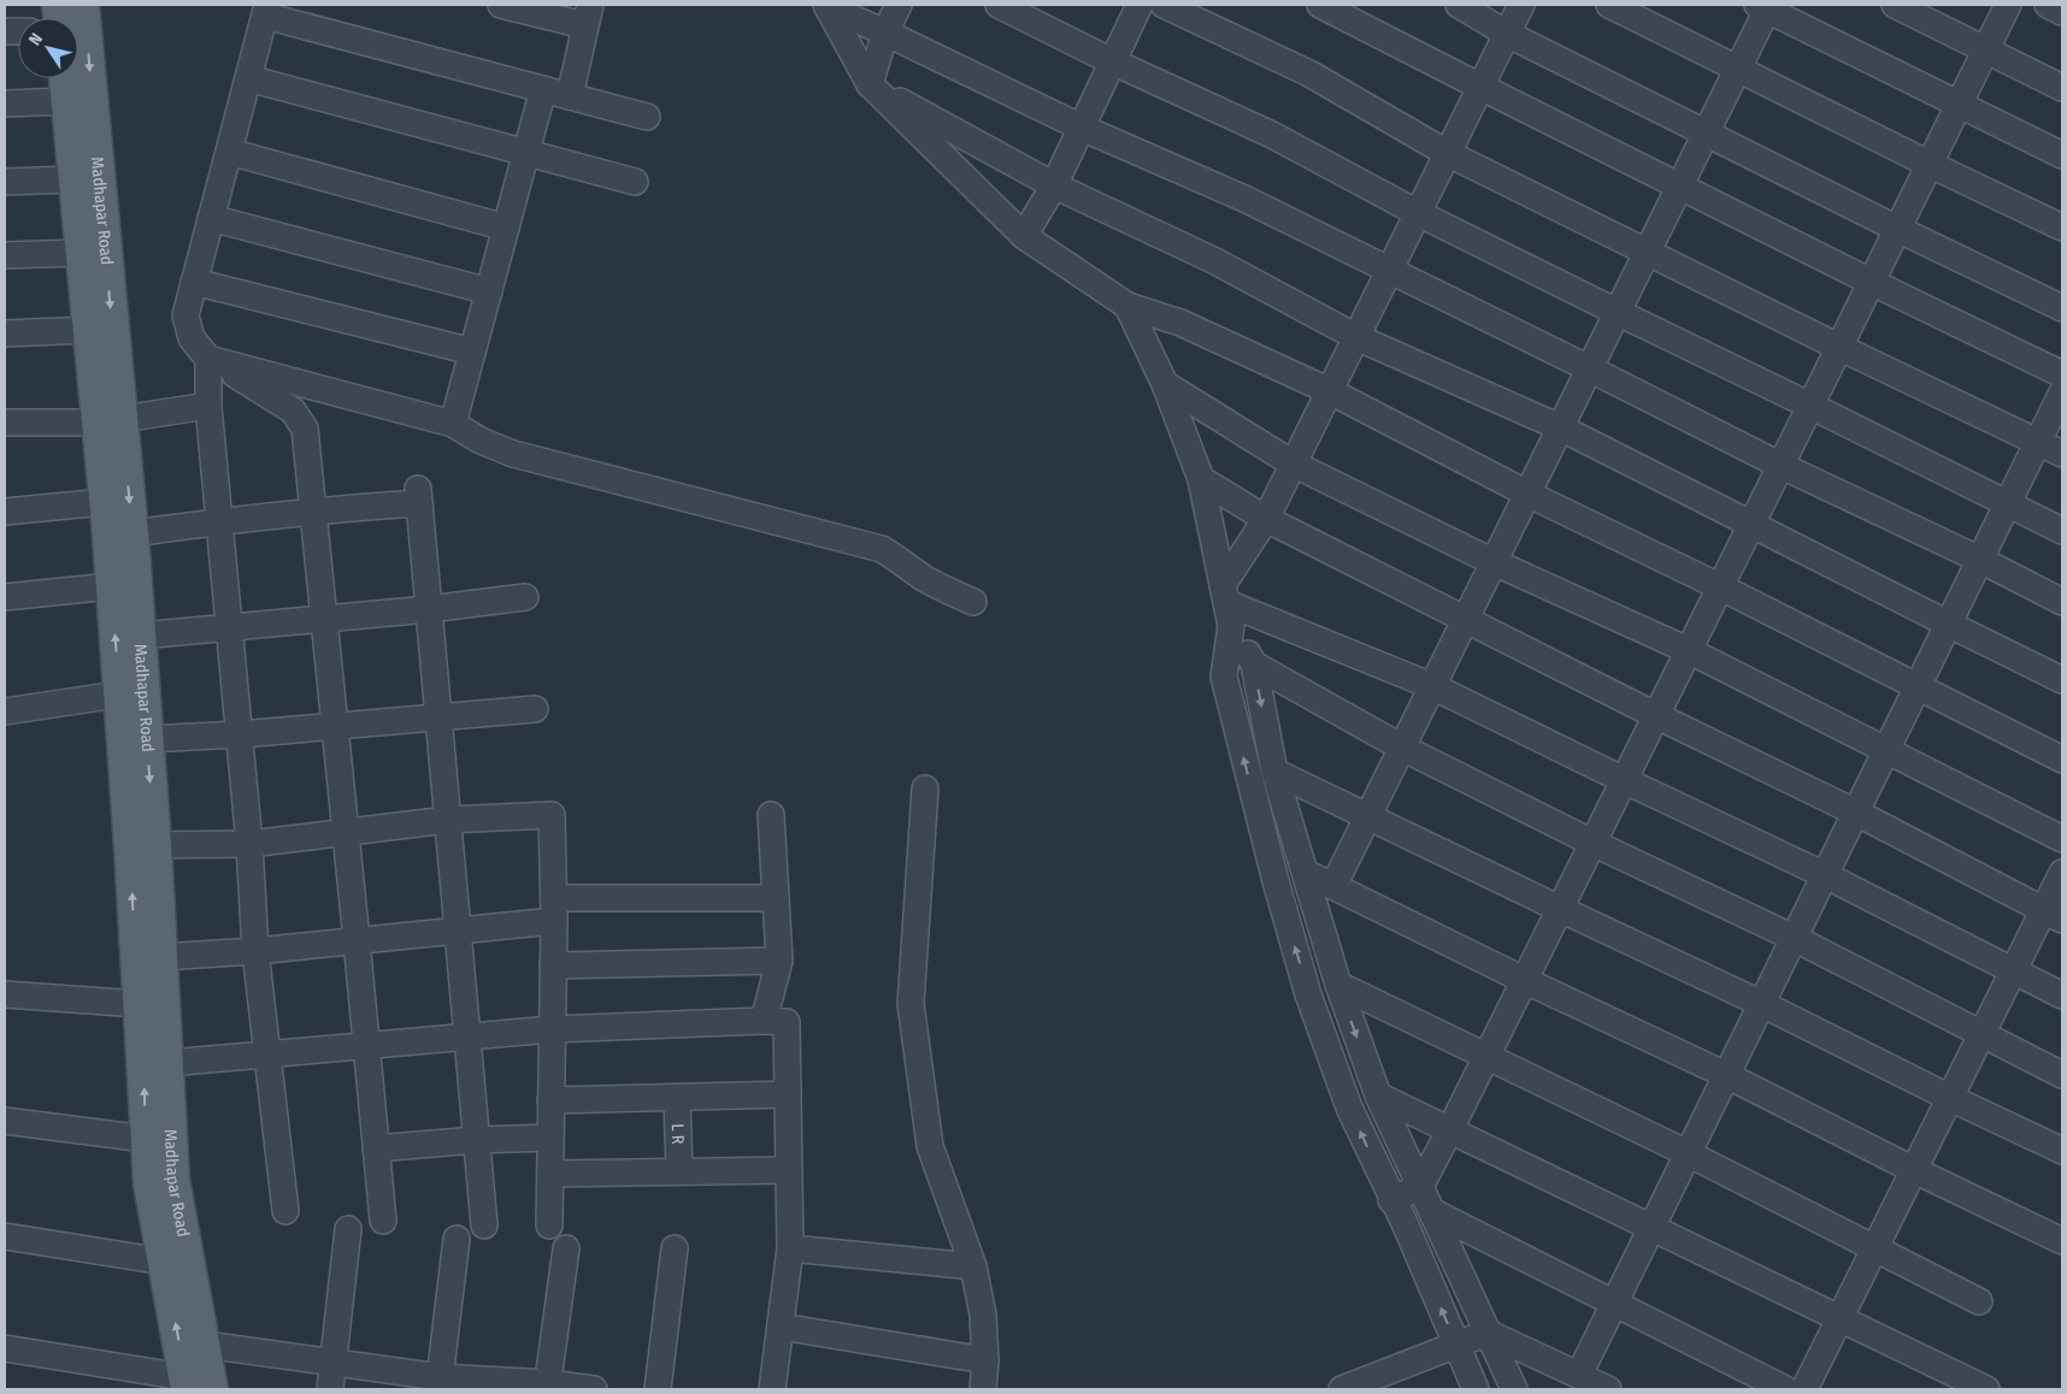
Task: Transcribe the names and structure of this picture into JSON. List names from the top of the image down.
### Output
{
  "streets": {
    "main road": ["Madhapar Road"],
    "street": ["L R"]
  },
  "north": "top left"
}
